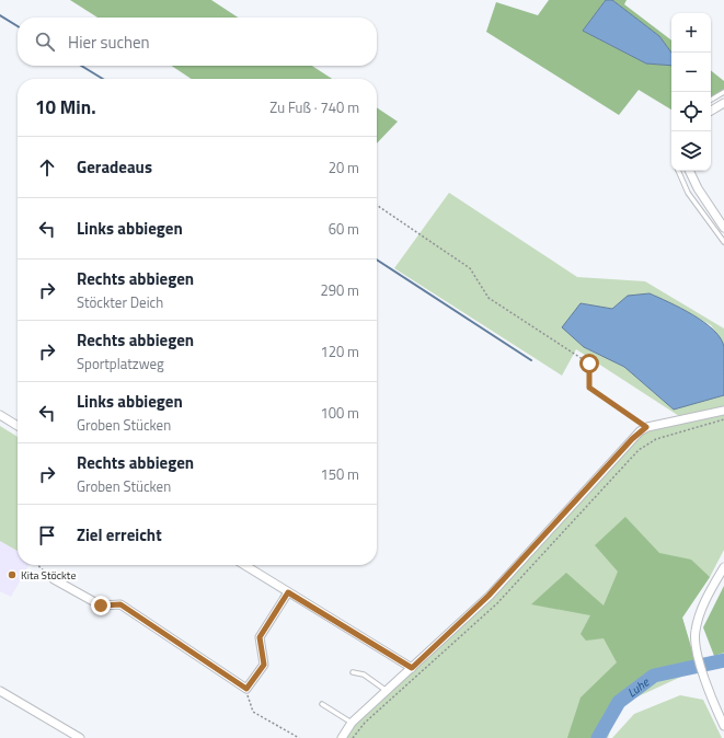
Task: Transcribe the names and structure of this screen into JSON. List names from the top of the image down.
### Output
{
  "water": ["Luhe"],
  "places": ["Kita Stöckte"],
  "page": {
    "map_buttons": ["+", "−"],
    "search": "Hier suchen",
    "heading": ["10 Min.", "Zu Fuß · 740 m"],
    "list": [
      ["Geradeaus", "20 m"],
      ["Links abbiegen", "60 m"],
      ["Rechts abbiegen", "Stöckter Deich", "290 m"],
      ["Rechts abbiegen", "Sportplatzweg", "120 m"],
      ["Links abbiegen", "Groben Stücken", "100 m"],
      ["Rechts abbiegen", "Groben Stücken", "150 m"],
      "Ziel erreicht"
    ]
  }
}
